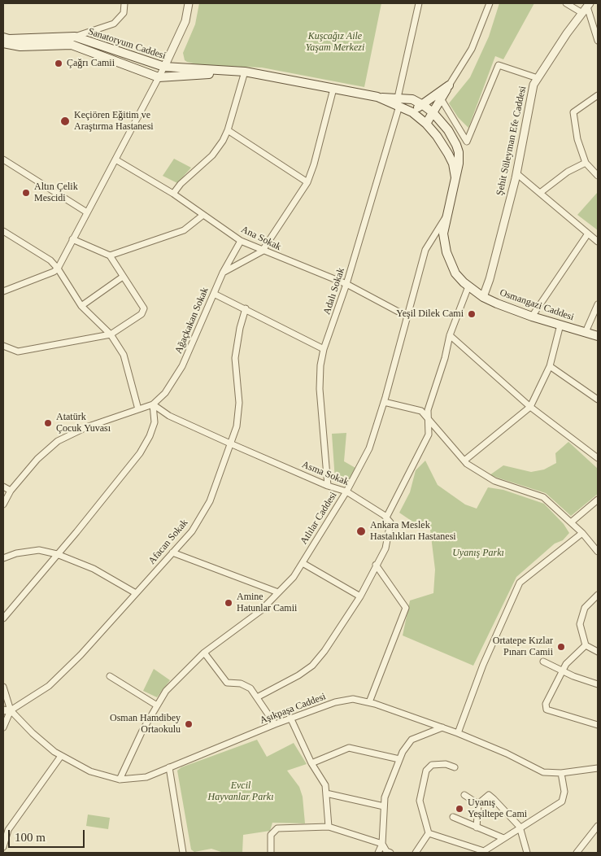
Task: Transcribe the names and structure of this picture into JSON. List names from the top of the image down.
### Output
{
  "streets": {
    "main road": ["Sanatoryum Caddesi", "Osmangazi Caddesi"],
    "street": [
      "Şehit Süleyman Efe Caddesi",
      "Ana Sokak",
      "Adalı Sokak",
      "Ağaçkakan Sokak",
      "Asma Sokak",
      "Atlılar Caddesi",
      "Afacan Sokak",
      "Aşıkpaşa Caddesi"
    ]
  },
  "crossings": [
    ["Sanatoryum Caddesi", "Adalı Sokak"],
    ["Sanatoryum Caddesi", "Osmangazi Caddesi"],
    ["Şehit Süleyman Efe Caddesi", "Osmangazi Caddesi"],
    ["Ana Sokak", "Adalı Sokak"],
    ["Ana Sokak", "Ağaçkakan Sokak"],
    ["Ana Sokak", "Atlılar Caddesi"],
    ["Adalı Sokak", "Asma Sokak"],
    ["Osmangazi Caddesi", "Atlılar Caddesi"],
    ["Ağaçkakan Sokak", "Asma Sokak"],
    ["Asma Sokak", "Atlılar Caddesi"],
    ["Asma Sokak", "Afacan Sokak"],
    ["Atlılar Caddesi", "Aşıkpaşa Caddesi"],
    ["Afacan Sokak", "Aşıkpaşa Caddesi"]
  ],
  "parks": ["Kuşcağız Aile Yaşam Merkezi", "Uyanış Parkı", "Evcil Hayvanlar Parkı"],
  "places": [
    "Çağrı Camii",
    "Keçiören Eğitim ve Araştırma Hastanesi",
    "Altın Çelik Mescidi",
    "Yeşil Dilek Cami",
    "Atatürk Çocuk Yuvası",
    "Ankara Meslek Hastalıkları Hastanesi",
    "Amine Hatunlar Camii",
    "Ortatepe Kızlar Pınarı Camii",
    "Osman Hamdibey Ortaokulu",
    "Uyanış Yeşiltepe Cami"
  ],
  "scale_bar": "100 m"
}
